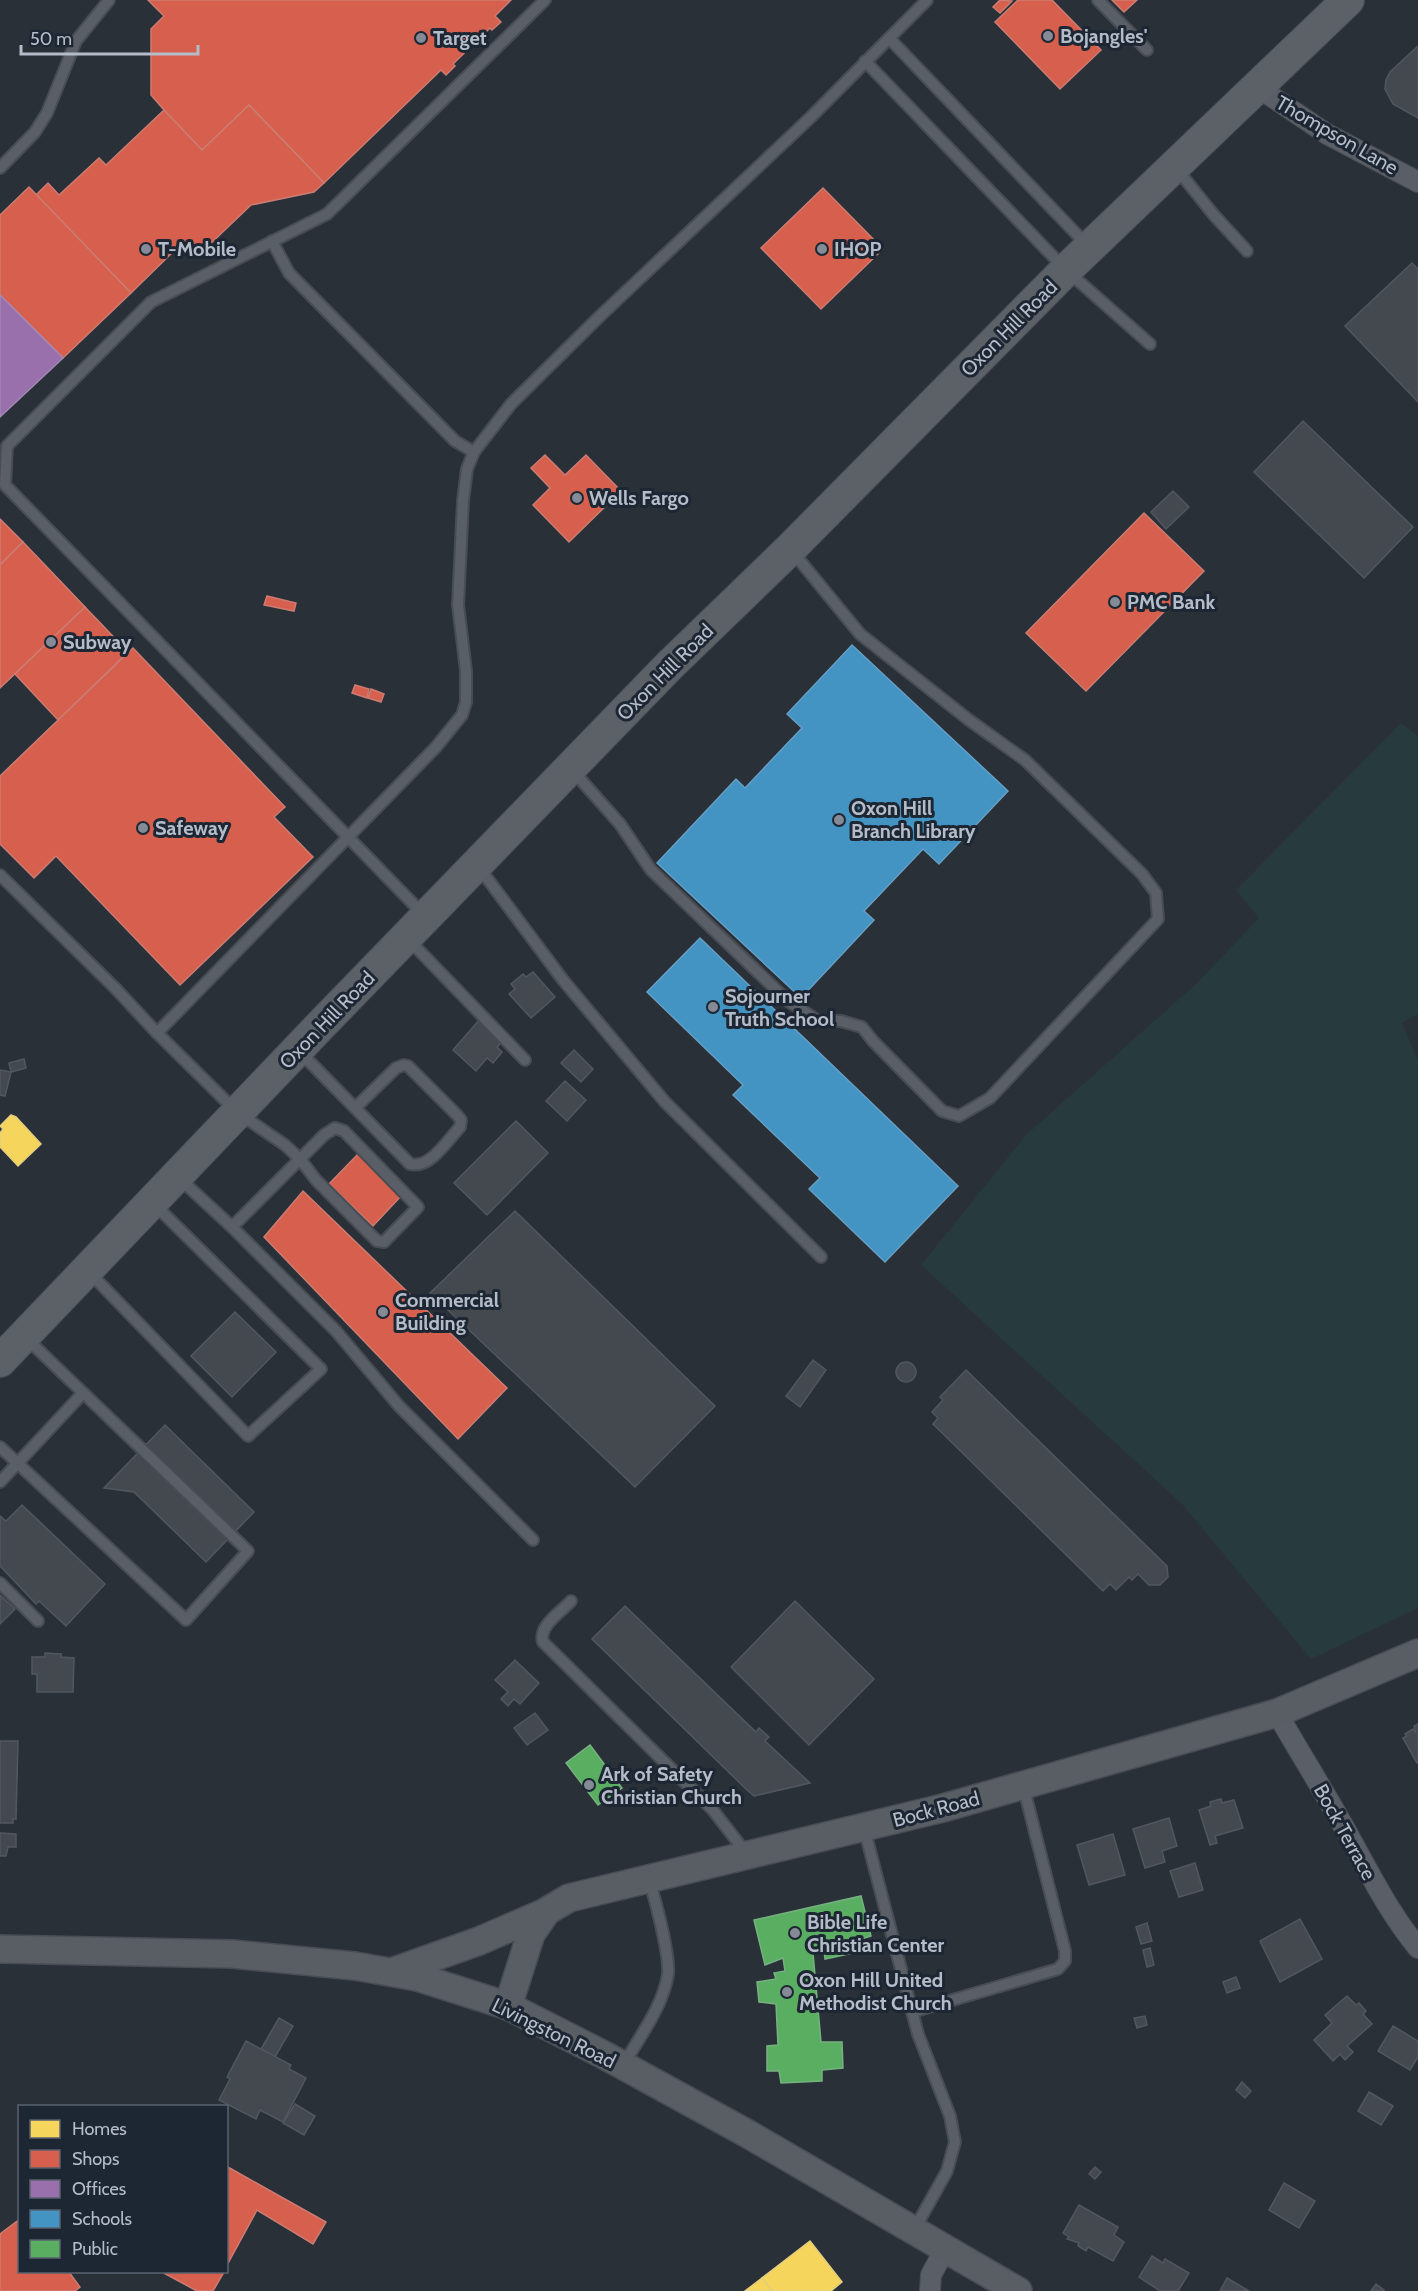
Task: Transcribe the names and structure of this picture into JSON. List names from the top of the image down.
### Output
{
  "streets": {
    "main road": ["Oxon Hill Road", "Bock Road", "Livingston Road"],
    "street": ["Thompson Lane", "Bock Terrace"]
  },
  "crossings": [
    ["Thompson Lane", "Oxon Hill Road"],
    ["Bock Road", "Bock Terrace"],
    ["Bock Road", "Livingston Road"]
  ],
  "places": [
    "Bojangles'",
    "Target",
    "T-Mobile",
    "IHOP",
    "Wells Fargo",
    "PMC Bank",
    "Subway",
    "Oxon Hill Branch Library",
    "Safeway",
    "Sojourner Truth School",
    "Commercial Building",
    "Ark of Safety Christian Church",
    "Bible Life Christian Center",
    "Oxon Hill United Methodist Church"
  ],
  "legend": [
    "Homes",
    "Shops",
    "Offices",
    "Schools",
    "Public"
  ],
  "scale_bar": "50 m"
}
